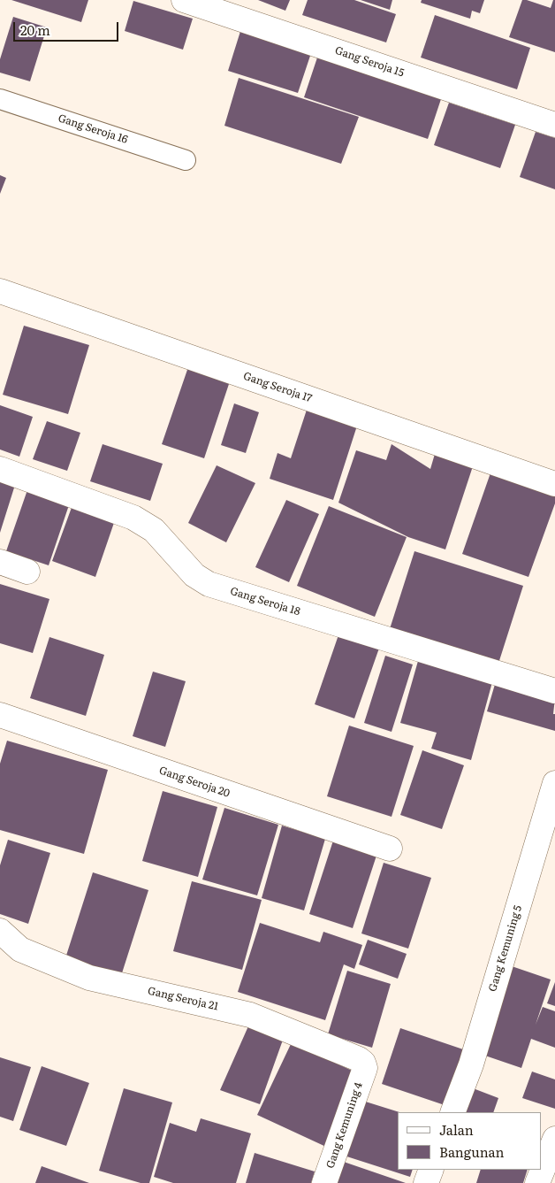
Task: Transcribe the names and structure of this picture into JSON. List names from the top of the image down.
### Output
{
  "streets": {
    "street": [
      "Gang Seroja 15",
      "Gang Seroja 17",
      "Gang Seroja 18",
      "Gang Seroja 20",
      "Gang Kemuning 5",
      "Gang Seroja 21",
      "Gang Kemuning 4"
    ],
    "lane": ["Gang Seroja 16"]
  },
  "crossings": [
    ["Gang Seroja 21", "Gang Kemuning 4"]
  ],
  "legend": ["Jalan", "Bangunan"],
  "scale_bar": "20 m"
}
